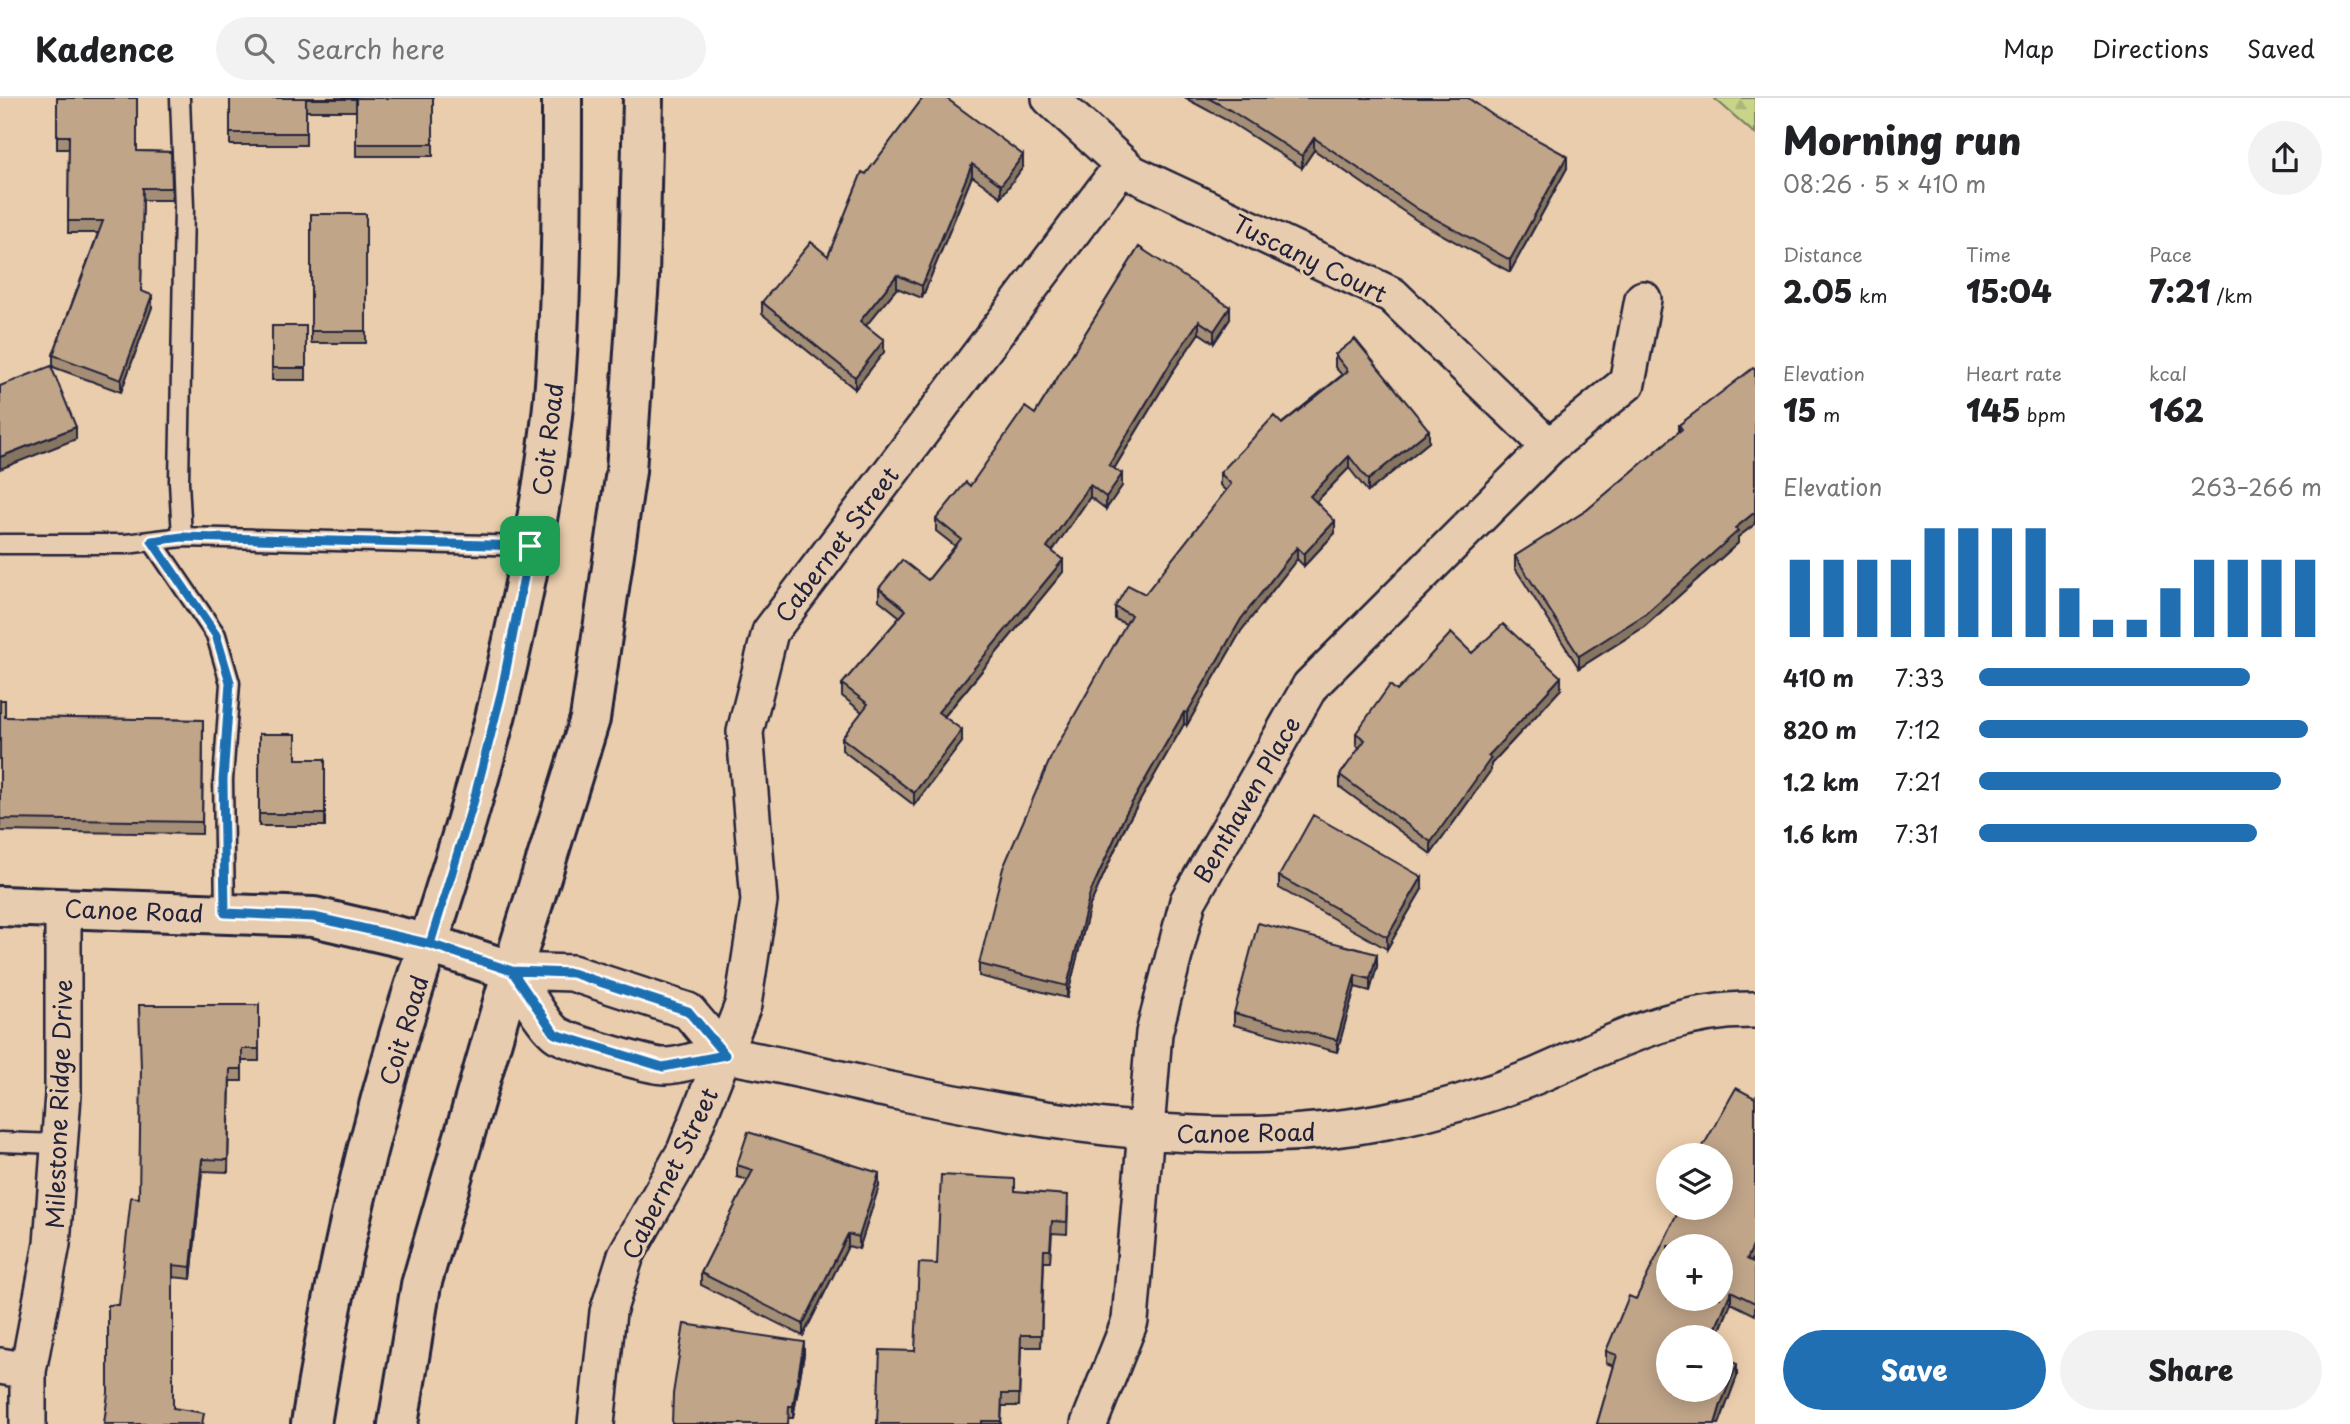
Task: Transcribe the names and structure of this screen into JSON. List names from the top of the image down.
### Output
{
  "streets": {
    "main road": ["Coit Road", "Canoe Road"],
    "street": [
      "Tuscany Court",
      "Cabernet Street",
      "Benthaven Place",
      "Milestone Ridge Drive"
    ]
  },
  "crossings": [
    ["Tuscany Court", "Cabernet Street"],
    ["Tuscany Court", "Benthaven Place"],
    ["Coit Road", "Canoe Road"],
    ["Cabernet Street", "Canoe Road"],
    ["Benthaven Place", "Canoe Road"],
    ["Canoe Road", "Milestone Ridge Drive"]
  ],
  "page": {
    "header": "Kadence",
    "search": "Search here",
    "nav": ["Map", "Directions", "Saved"],
    "heading": ["Morning run", "08:26 · 5 × 410 m"],
    "stats": [
      ["Distance", "2.05 km"],
      ["Time", "15:04"],
      ["Pace", "7:21 /km"],
      ["Elevation", "15 m"],
      ["Heart rate", "145 bpm"],
      ["kcal", "162"]
    ],
    "chart": ["Elevation", "263–266 m"],
    "list": [
      {
        "name": "410 m",
        "note": "7:33"
      },
      {
        "name": "820 m",
        "note": "7:12"
      },
      {
        "name": "1.2 km",
        "note": "7:21"
      },
      {
        "name": "1.6 km",
        "note": "7:31"
      }
    ],
    "map_buttons": ["+", "−"],
    "buttons": ["Save", "Share"]
  }
}
